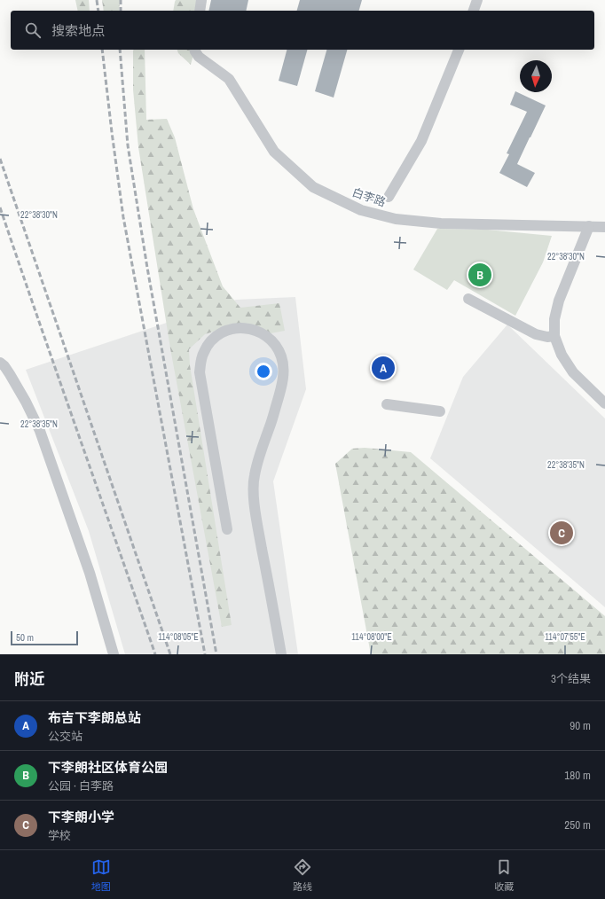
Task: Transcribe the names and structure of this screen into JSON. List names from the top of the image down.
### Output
{
  "streets": {
    "street": ["白李路"]
  },
  "scale_bar": "50 m",
  "north": "bottom",
  "page": {
    "search": "搜索地点",
    "pins": ["B", "A", "C"],
    "scale": "50 m",
    "heading": ["附近", "3个结果"],
    "list": [
      {
        "mark": "A",
        "name": "布吉下李朗总站",
        "note": "公交站",
        "value": "90 m"
      },
      {
        "mark": "B",
        "name": "下李朗社区体育公园",
        "note": "公园 · 白李路",
        "value": "180 m"
      },
      {
        "mark": "C",
        "name": "下李朗小学",
        "note": "学校",
        "value": "250 m"
      }
    ],
    "nav": ["地图", "路线", "收藏"]
  },
  "coordinates": [
    "22°38'30\"N",
    "22°38'35\"N",
    "114°08'05\"E",
    "114°08'00\"E",
    "114°07'55\"E"
  ]
}
